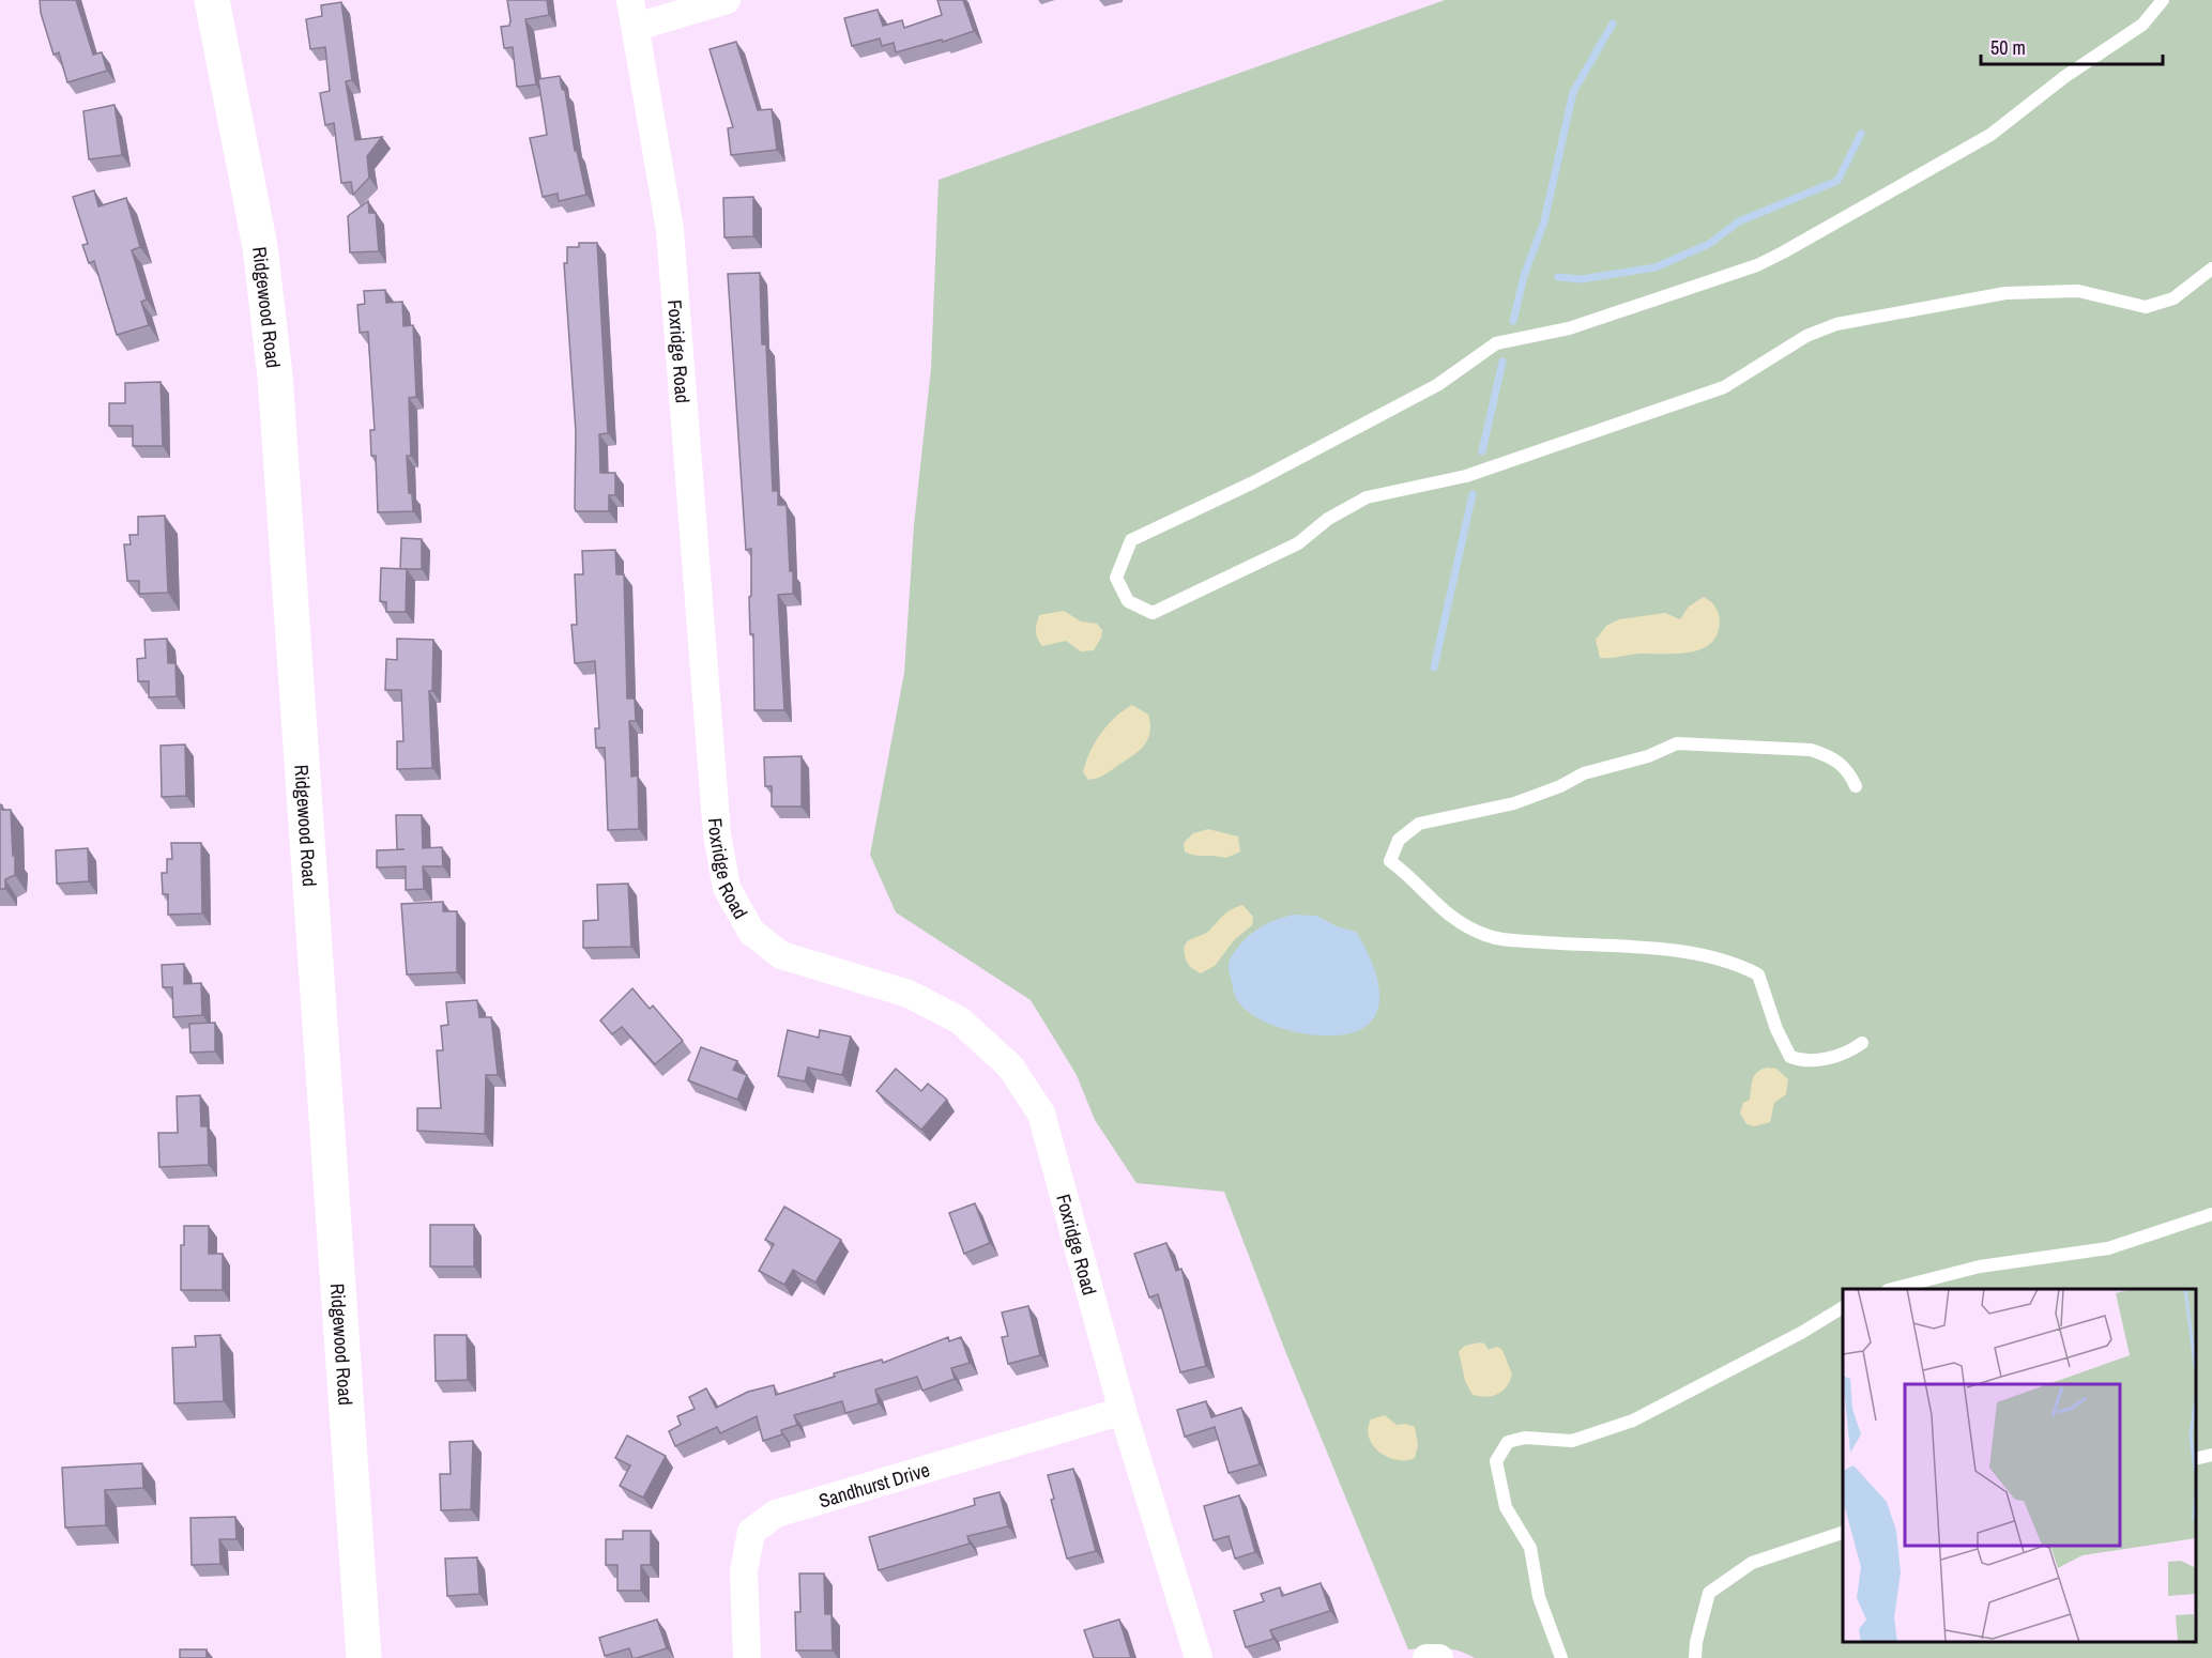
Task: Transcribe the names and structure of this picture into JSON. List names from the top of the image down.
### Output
{
  "streets": {
    "main road": ["Ridgewood Road"],
    "street": ["Foxridge Road", "Sandhurst Drive"]
  },
  "crossings": [
    ["Foxridge Road", "Sandhurst Drive"]
  ],
  "scale_bar": "50 m"
}
